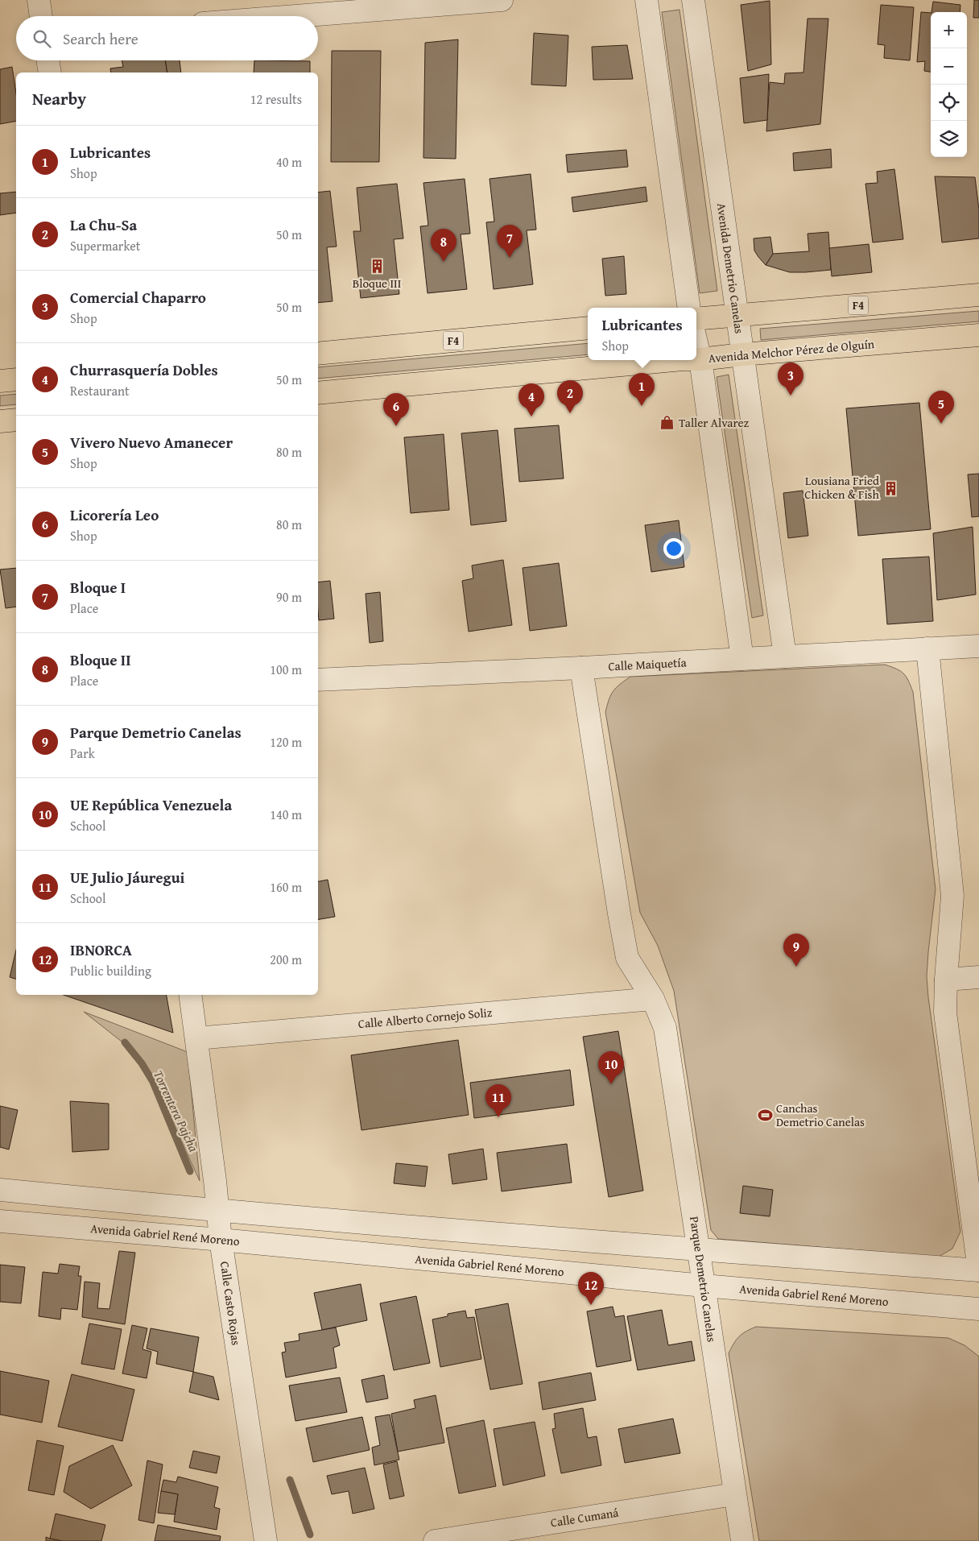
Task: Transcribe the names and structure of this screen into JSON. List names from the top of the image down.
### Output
{
  "streets": {
    "highway": ["F4", "Avenida Melchor Pérez de Olguín"],
    "street": [
      "Avenida Demetrio Canelas",
      "Calle Maiquetía",
      "Calle Alberto Cornejo Soliz",
      "Avenida Gabriel René Moreno",
      "Parque Demetrio Canelas",
      "Calle Casto Rojas",
      "Calle Cumaná"
    ]
  },
  "crossings": [
    ["Avenida Demetrio Canelas", "F4"],
    ["Avenida Demetrio Canelas", "Avenida Melchor Pérez de Olguín"],
    ["Avenida Demetrio Canelas", "Calle Maiquetía"],
    ["Calle Maiquetía", "Parque Demetrio Canelas"],
    ["Calle Alberto Cornejo Soliz", "Parque Demetrio Canelas"],
    ["Calle Alberto Cornejo Soliz", "Calle Casto Rojas"],
    ["Avenida Gabriel René Moreno", "Parque Demetrio Canelas"],
    ["Avenida Gabriel René Moreno", "Calle Casto Rojas"],
    ["Parque Demetrio Canelas", "Calle Cumaná"]
  ],
  "water": ["Torrentera Pajcha"],
  "places": {
    "building": ["Bloque III", "Lousiana Fried Chicken & Fish"],
    "shop": ["Taller Alvarez"],
    "sports": ["Canchas Demetrio Canelas"]
  },
  "page": {
    "map_buttons": ["+", "−"],
    "search": "Search here",
    "heading": ["Nearby", "12 results"],
    "list": [
      {
        "mark": "1",
        "name": "Lubricantes",
        "note": "Shop",
        "value": "40 m"
      },
      {
        "mark": "2",
        "name": "La Chu-Sa",
        "note": "Supermarket",
        "value": "50 m"
      },
      {
        "mark": "3",
        "name": "Comercial Chaparro",
        "note": "Shop",
        "value": "50 m"
      },
      {
        "mark": "4",
        "name": "Churrasquería Dobles",
        "note": "Restaurant",
        "value": "50 m"
      },
      {
        "mark": "5",
        "name": "Vivero Nuevo Amanecer",
        "note": "Shop",
        "value": "80 m"
      },
      {
        "mark": "6",
        "name": "Licorería Leo",
        "note": "Shop",
        "value": "80 m"
      },
      {
        "mark": "7",
        "name": "Bloque I",
        "note": "Place",
        "value": "90 m"
      },
      {
        "mark": "8",
        "name": "Bloque II",
        "note": "Place",
        "value": "100 m"
      },
      {
        "mark": "9",
        "name": "Parque Demetrio Canelas",
        "note": "Park",
        "value": "120 m"
      },
      {
        "mark": "10",
        "name": "UE República Venezuela",
        "note": "School",
        "value": "140 m"
      },
      {
        "mark": "11",
        "name": "UE Julio Jáuregui",
        "note": "School",
        "value": "160 m"
      },
      {
        "mark": "12",
        "name": "IBNORCA",
        "note": "Public building",
        "value": "200 m"
      }
    ],
    "pins": [
      "7",
      "8",
      "3",
      "1",
      "2",
      "4",
      "5",
      "6",
      "9",
      "10",
      "11",
      "12"
    ],
    "popup": ["Lubricantes", "Shop"]
  }
}
